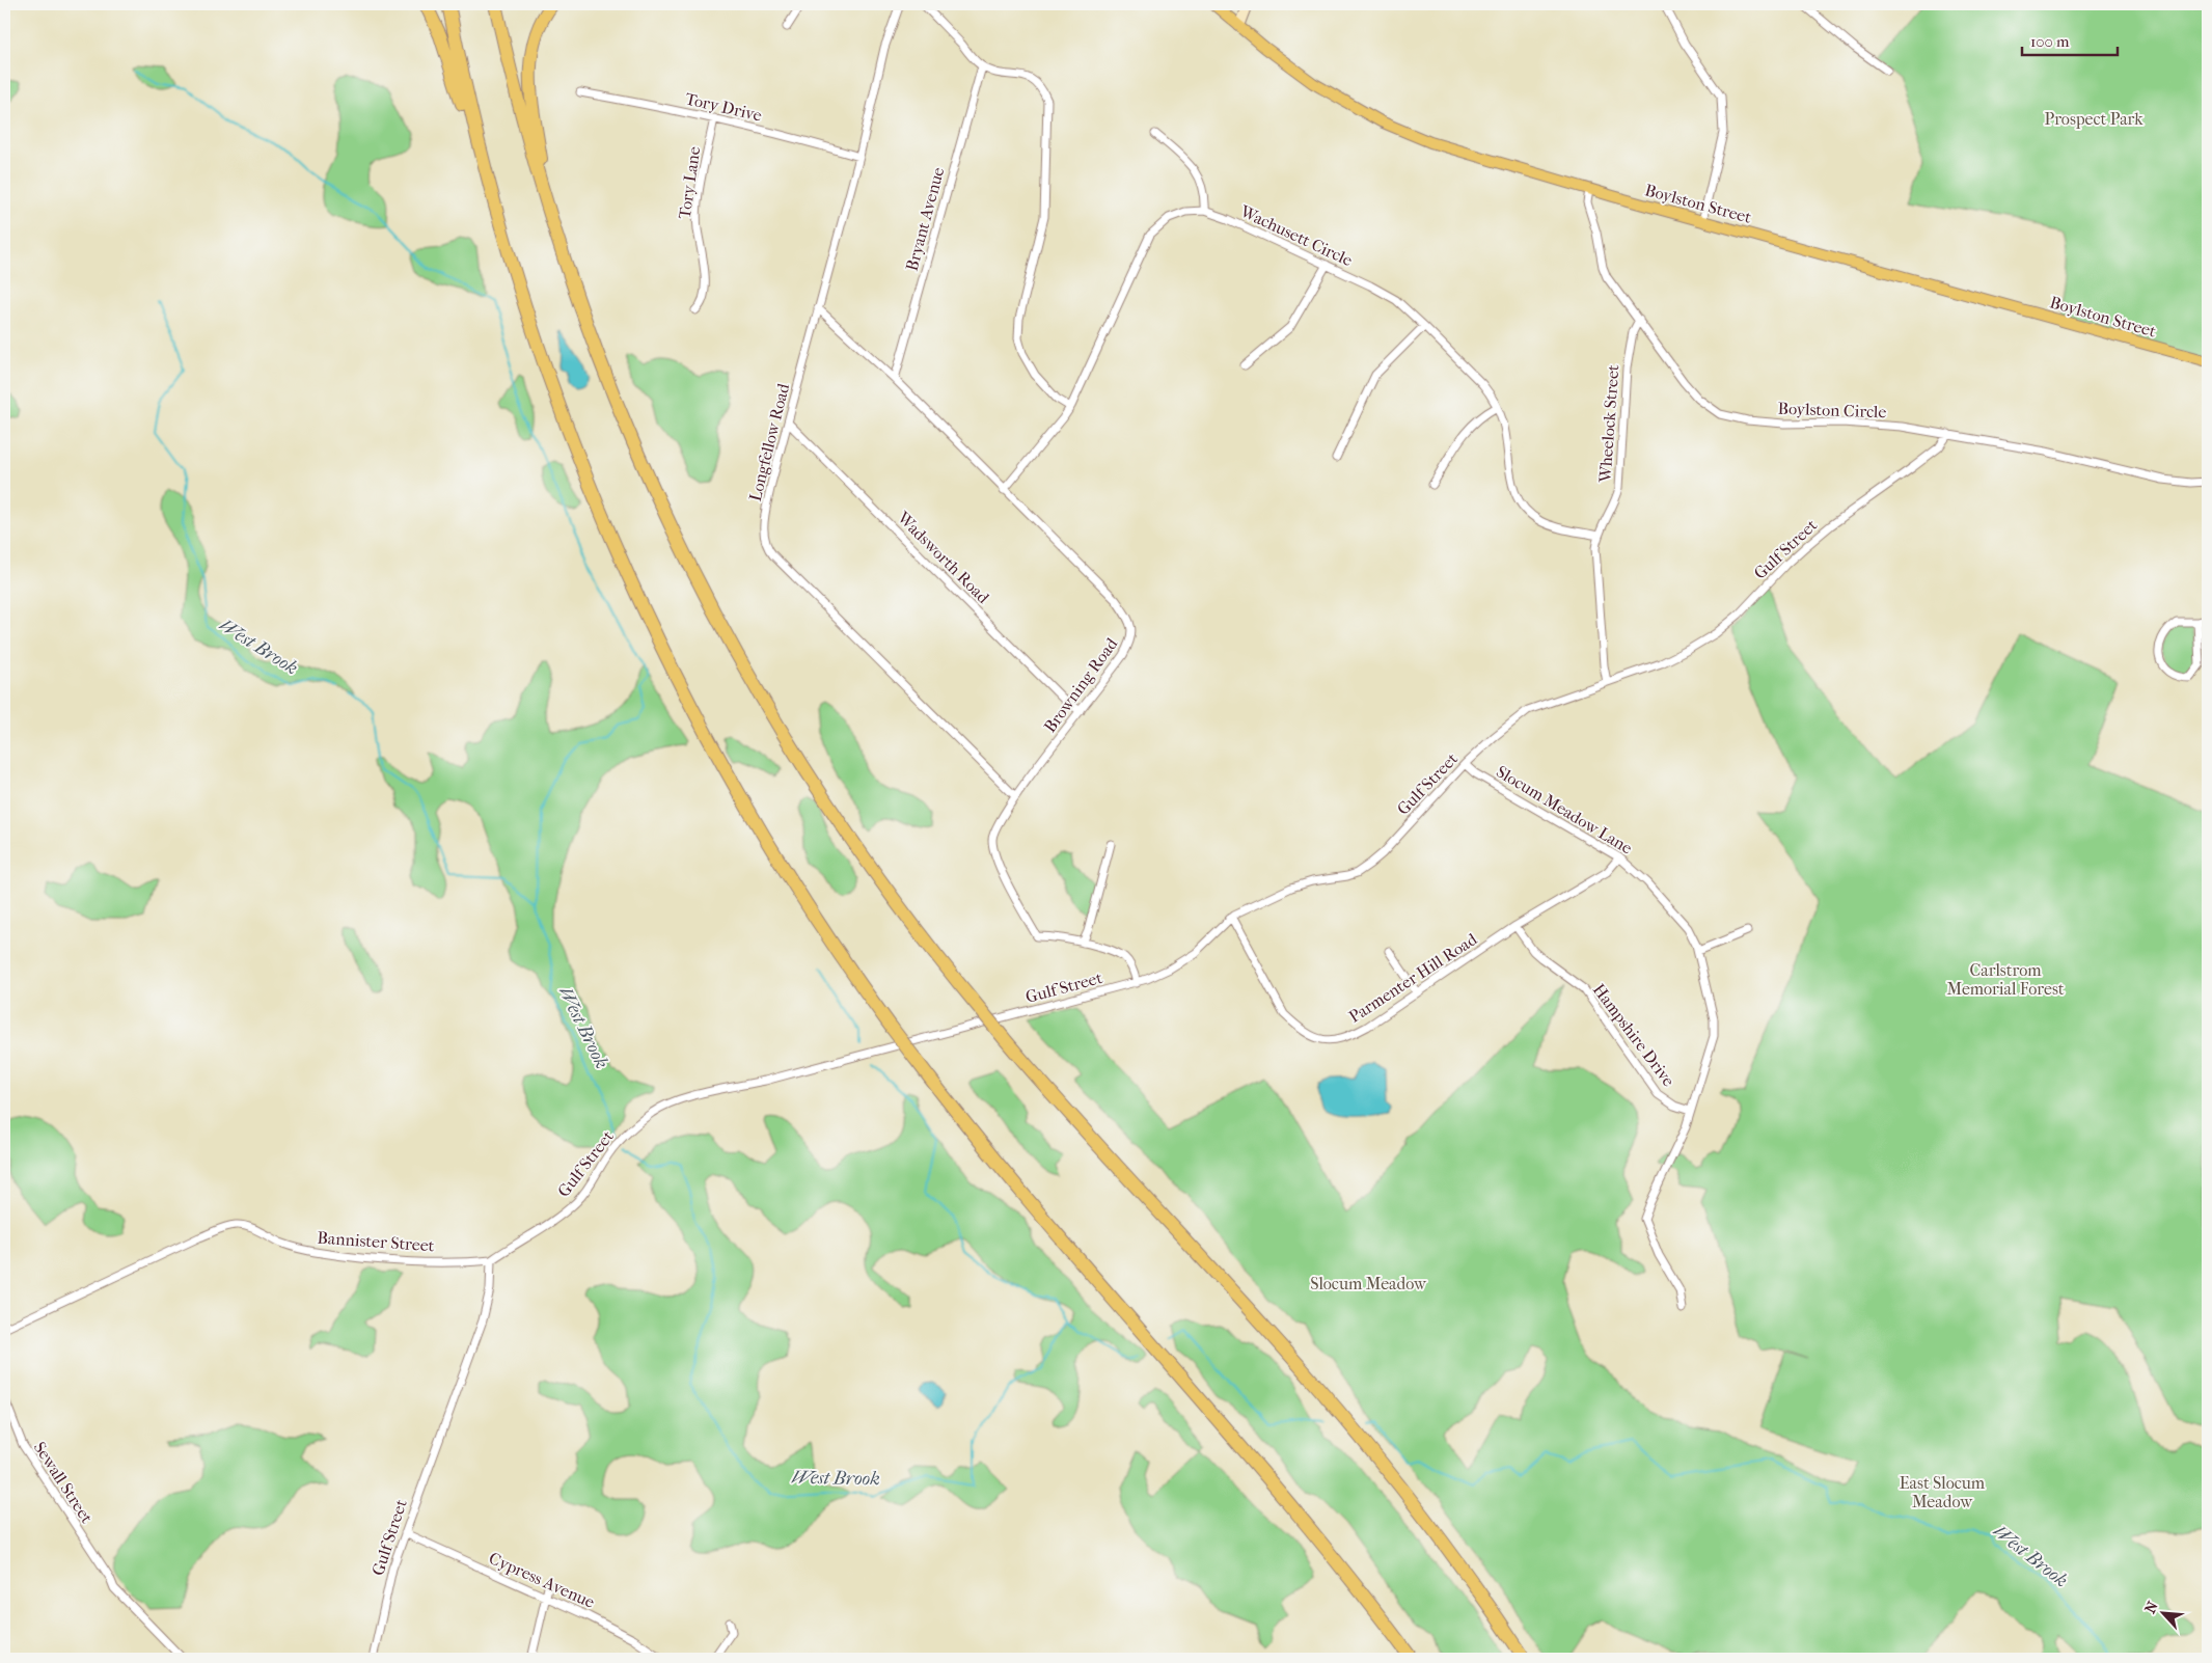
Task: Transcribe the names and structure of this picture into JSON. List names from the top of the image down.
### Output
{
  "streets": {
    "main road": ["Boylston Street"],
    "street": [
      "Tory Drive",
      "Tory Lane",
      "Bryant Avenue",
      "Wachusett Circle",
      "Boylston Circle",
      "Wheelock Street",
      "Longfellow Road",
      "Gulf Street",
      "Wadsworth Road",
      "Browning Road",
      "Slocum Meadow Lane",
      "Parmenter Hill Road",
      "Hampshire Drive",
      "Bannister Street",
      "Sewall Street",
      "Cypress Avenue"
    ]
  },
  "crossings": [
    ["Tory Drive", "Tory Lane"],
    ["Tory Drive", "Longfellow Road"],
    ["Boylston Street", "Boylston Circle"],
    ["Bryant Avenue", "Browning Road"],
    ["Wachusett Circle", "Wheelock Street"],
    ["Wachusett Circle", "Browning Road"],
    ["Boylston Circle", "Wheelock Street"],
    ["Boylston Circle", "Gulf Street"],
    ["Wheelock Street", "Gulf Street"],
    ["Longfellow Road", "Wadsworth Road"],
    ["Longfellow Road", "Browning Road"],
    ["Gulf Street", "Browning Road"],
    ["Gulf Street", "Slocum Meadow Lane"],
    ["Gulf Street", "Parmenter Hill Road"],
    ["Gulf Street", "Bannister Street"],
    ["Gulf Street", "Cypress Avenue"],
    ["Wadsworth Road", "Browning Road"],
    ["Slocum Meadow Lane", "Parmenter Hill Road"],
    ["Slocum Meadow Lane", "Hampshire Drive"],
    ["Parmenter Hill Road", "Hampshire Drive"]
  ],
  "water": ["West Brook"],
  "parks": [
    "Prospect Park",
    "Carlstrom Memorial Forest",
    "Slocum Meadow",
    "East Slocum Meadow"
  ],
  "scale_bar": "100 m",
  "north": "top left"
}
